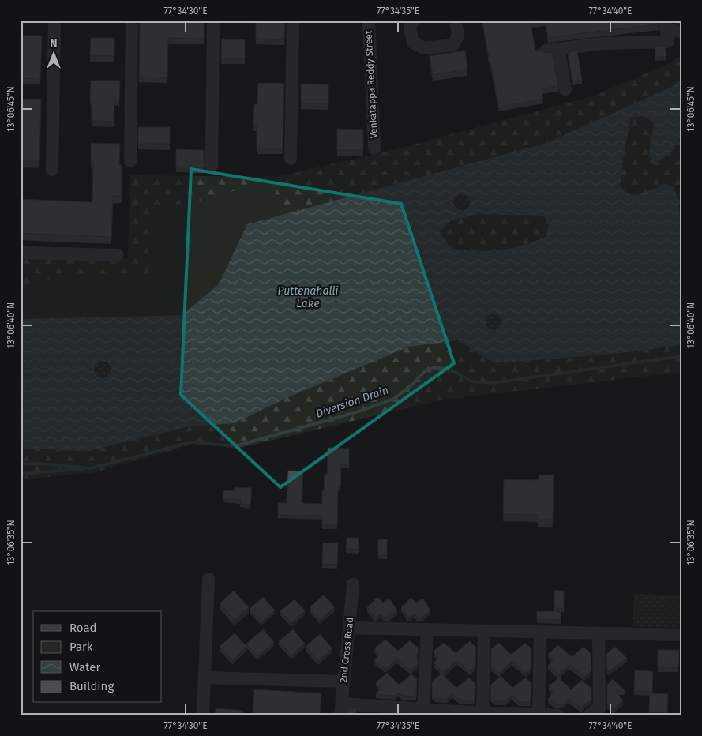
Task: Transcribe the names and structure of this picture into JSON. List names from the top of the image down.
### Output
{
  "streets": {
    "street": ["Venkatappa Reddy Street", "2nd Cross Road"]
  },
  "water": ["Puttenahalli Lake", "Diversion Drain"],
  "legend": [
    "Road",
    "Park",
    "Water",
    "Building"
  ],
  "north": "top",
  "coordinates": [
    "77°34'30\"E",
    "77°34'35\"E",
    "77°34'40\"E",
    "13°06'45\"N",
    "13°06'40\"N",
    "13°06'35\"N"
  ]
}
